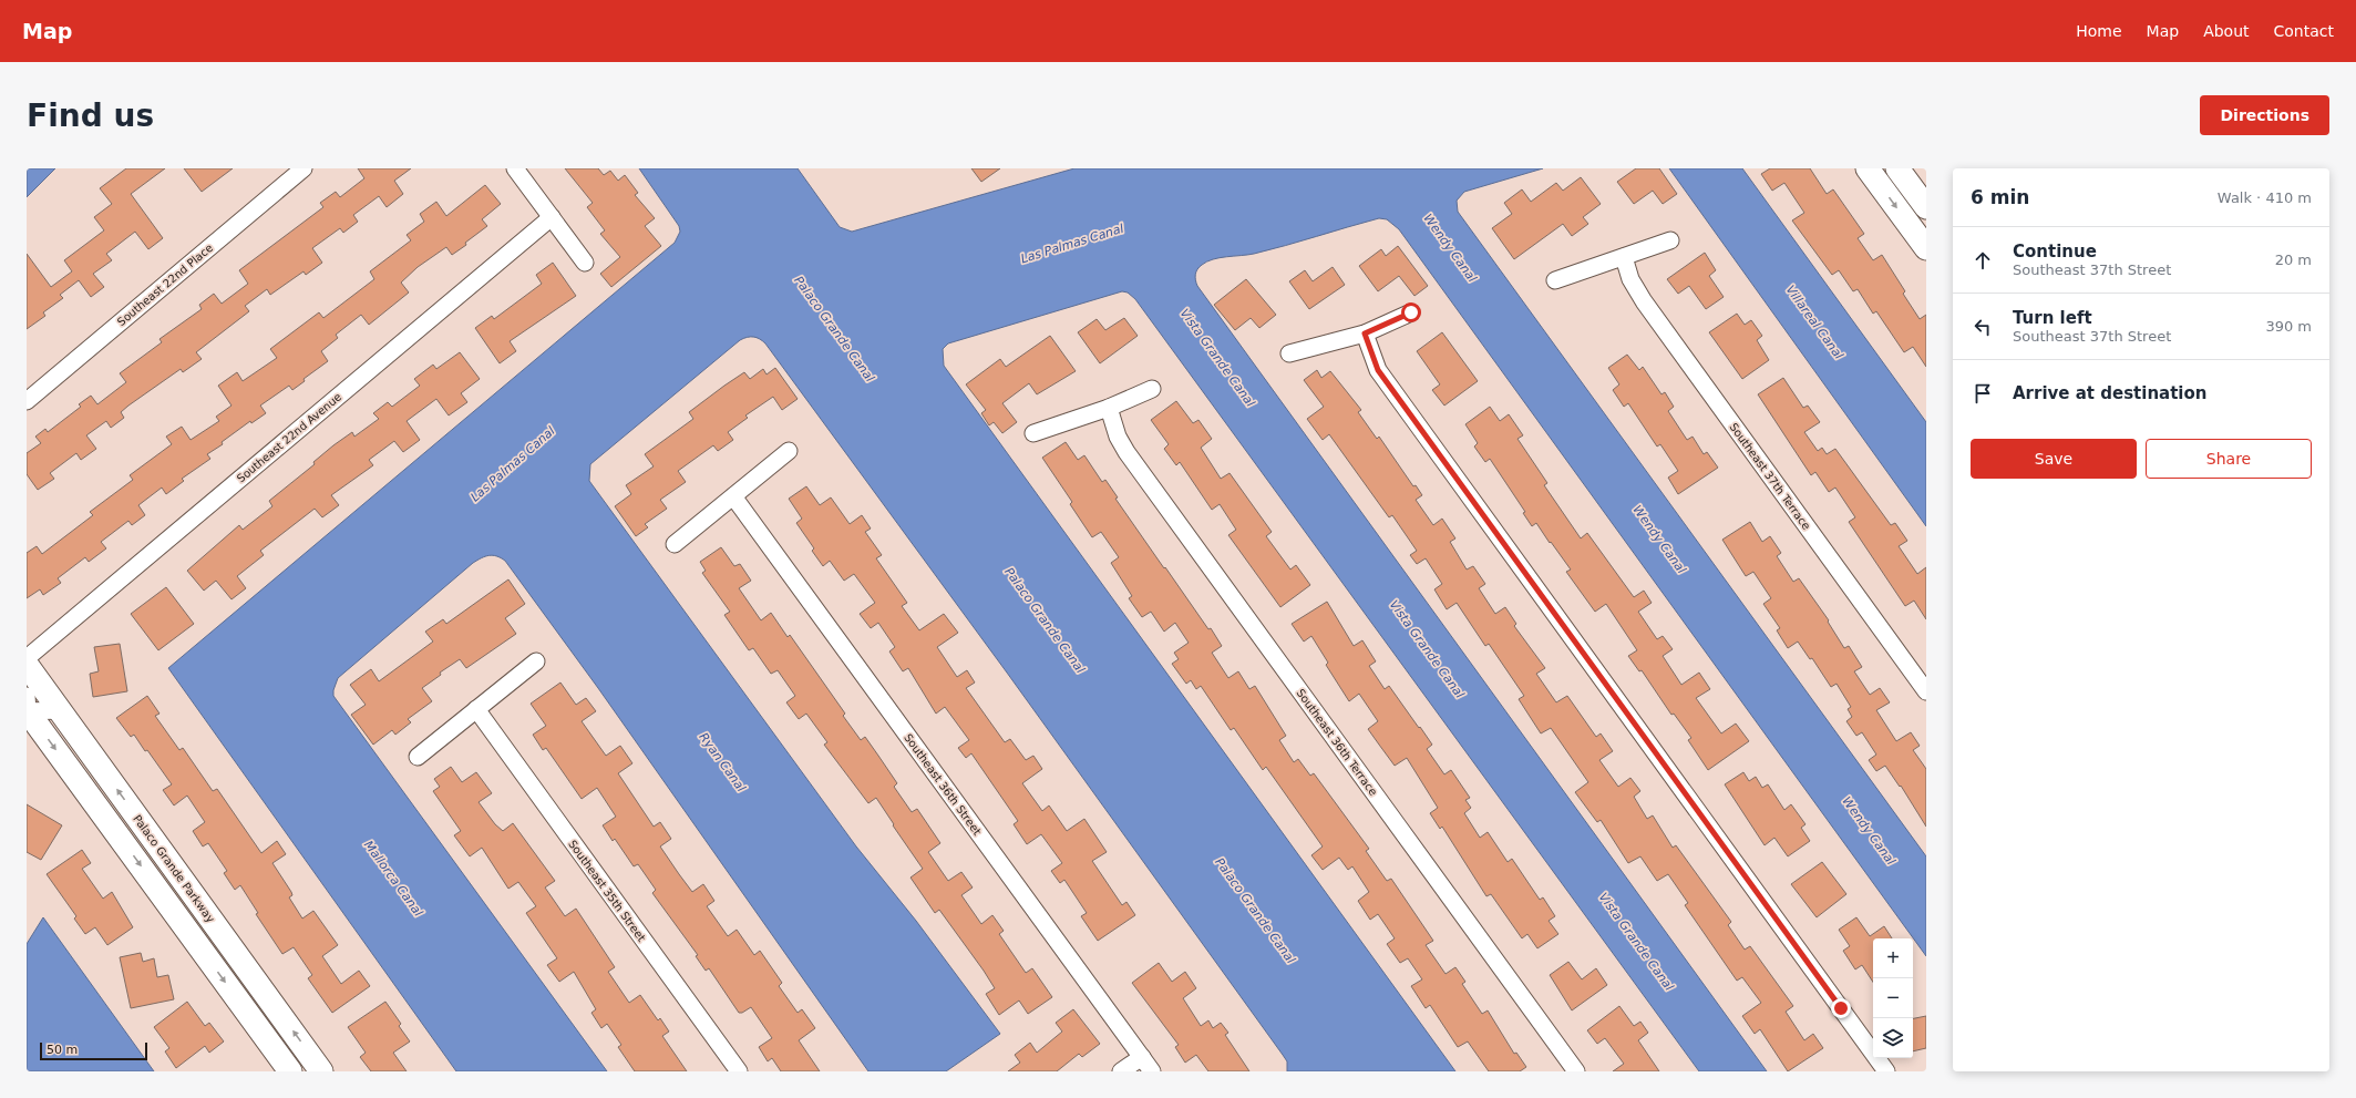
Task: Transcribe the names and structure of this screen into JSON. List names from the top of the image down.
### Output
{
  "streets": {
    "street": [
      "Southeast 22nd Place",
      "Southeast 22nd Avenue",
      "Southeast 37th Terrace",
      "Southeast 36th Terrace",
      "Southeast 36th Street",
      "Palaco Grande Parkway",
      "Southeast 35th Street"
    ]
  },
  "water": [
    "Las Palmas Canal",
    "Wendy Canal",
    "Villareal Canal",
    "Palaco Grande Canal",
    "Vista Grande Canal",
    "Ryan Canal",
    "Mallorca Canal"
  ],
  "scale_bar": "50 m",
  "page": {
    "header": "Map",
    "nav": [
      "Home",
      "Map",
      "About",
      "Contact"
    ],
    "buttons": [
      "Directions",
      ["Save", "Share"]
    ],
    "title": "Find us",
    "heading": ["6 min", "Walk · 410 m"],
    "list": [
      ["Continue", "Southeast 37th Street", "20 m"],
      ["Turn left", "Southeast 37th Street", "390 m"],
      "Arrive at destination"
    ],
    "map_buttons": ["+", "−"],
    "scale": "50 m"
  }
}
